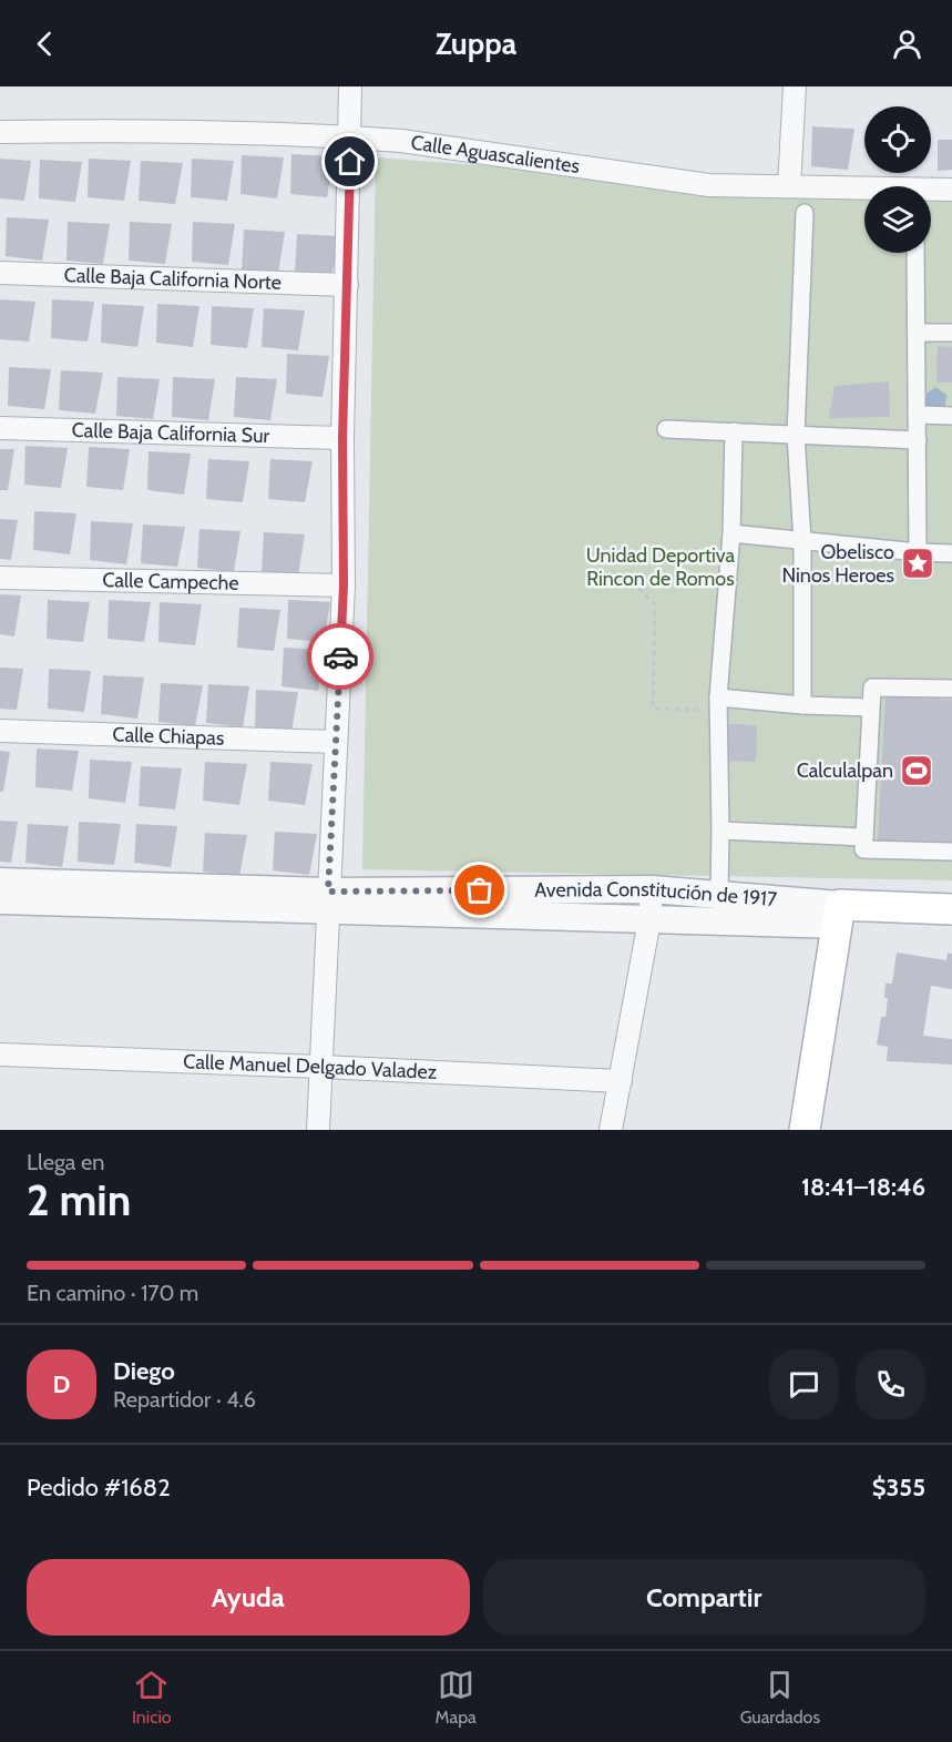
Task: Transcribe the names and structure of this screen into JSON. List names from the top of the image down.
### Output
{
  "streets": {
    "main road": ["Avenida Constitución de 1917"],
    "street": [
      "Calle Aguascalientes",
      "Calle Baja California Norte",
      "Calle Baja California Sur",
      "Calle Campeche",
      "Calle Chiapas",
      "Calle Manuel Delgado Valadez"
    ]
  },
  "parks": ["Unidad Deportiva Rincon de Romos"],
  "places": {
    "place": ["Obelisco Ninos Heroes"],
    "sports": ["Calculalpan"]
  },
  "page": {
    "header": "Zuppa",
    "heading": ["2 min", "Llega en", "18:41–18:46"],
    "panel": [
      "Diego",
      "Repartidor · 4.6",
      "Pedido #1682",
      "$355"
    ],
    "bar": "En camino · 170 m",
    "round": "D",
    "buttons": ["Ayuda", "Compartir"],
    "tabs": ["Inicio", "Mapa", "Guardados"]
  }
}
